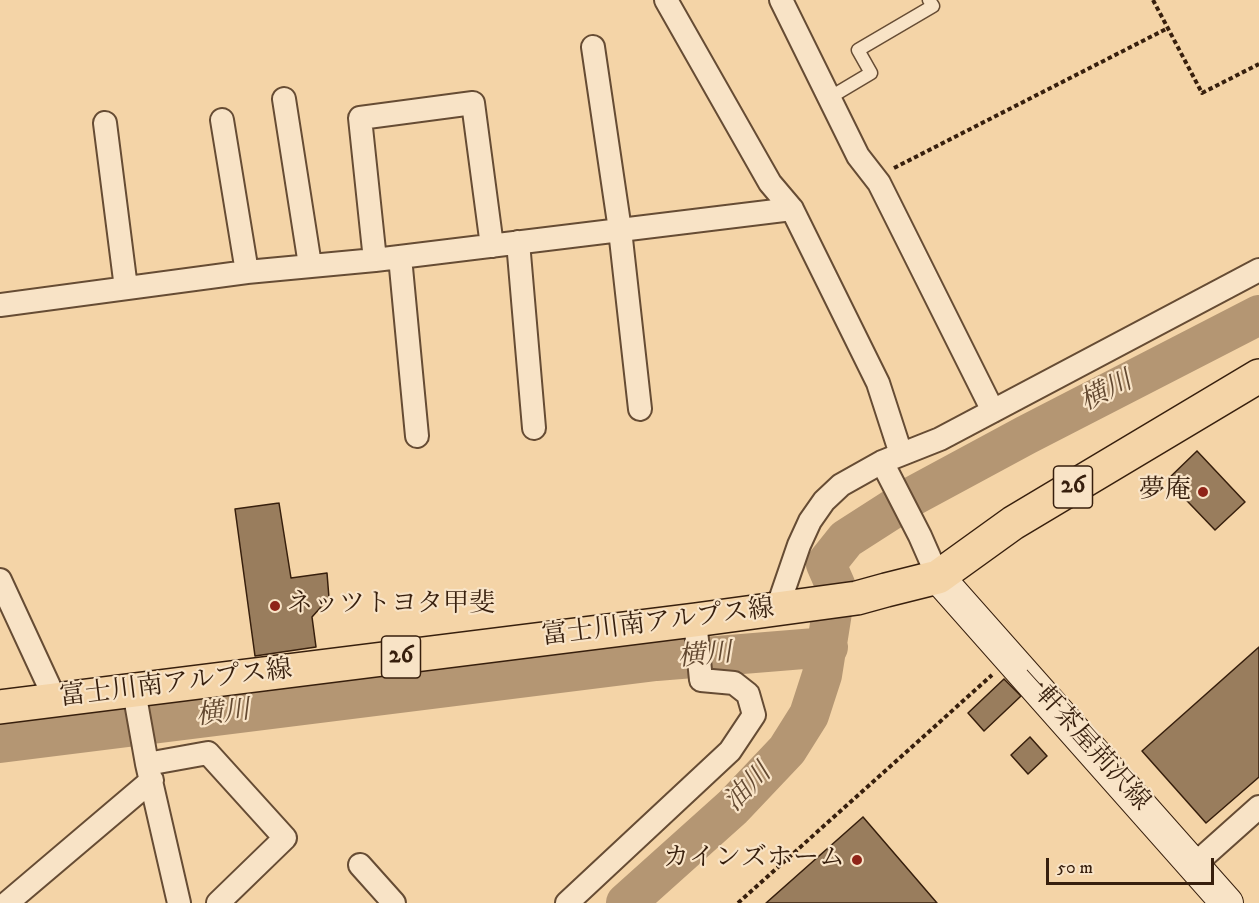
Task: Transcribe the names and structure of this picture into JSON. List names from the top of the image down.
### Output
{
  "streets": {
    "main road": ["26", "富士川南アルプス線", "一軒茶屋荊沢線"]
  },
  "crossings": [
    ["富士川南アルプス線", "一軒茶屋荊沢線"]
  ],
  "water": ["横川", "油川"],
  "places": ["夢庵", "ネッツトヨタ甲斐", "カインズホーム"],
  "scale_bar": "50 m"
}
